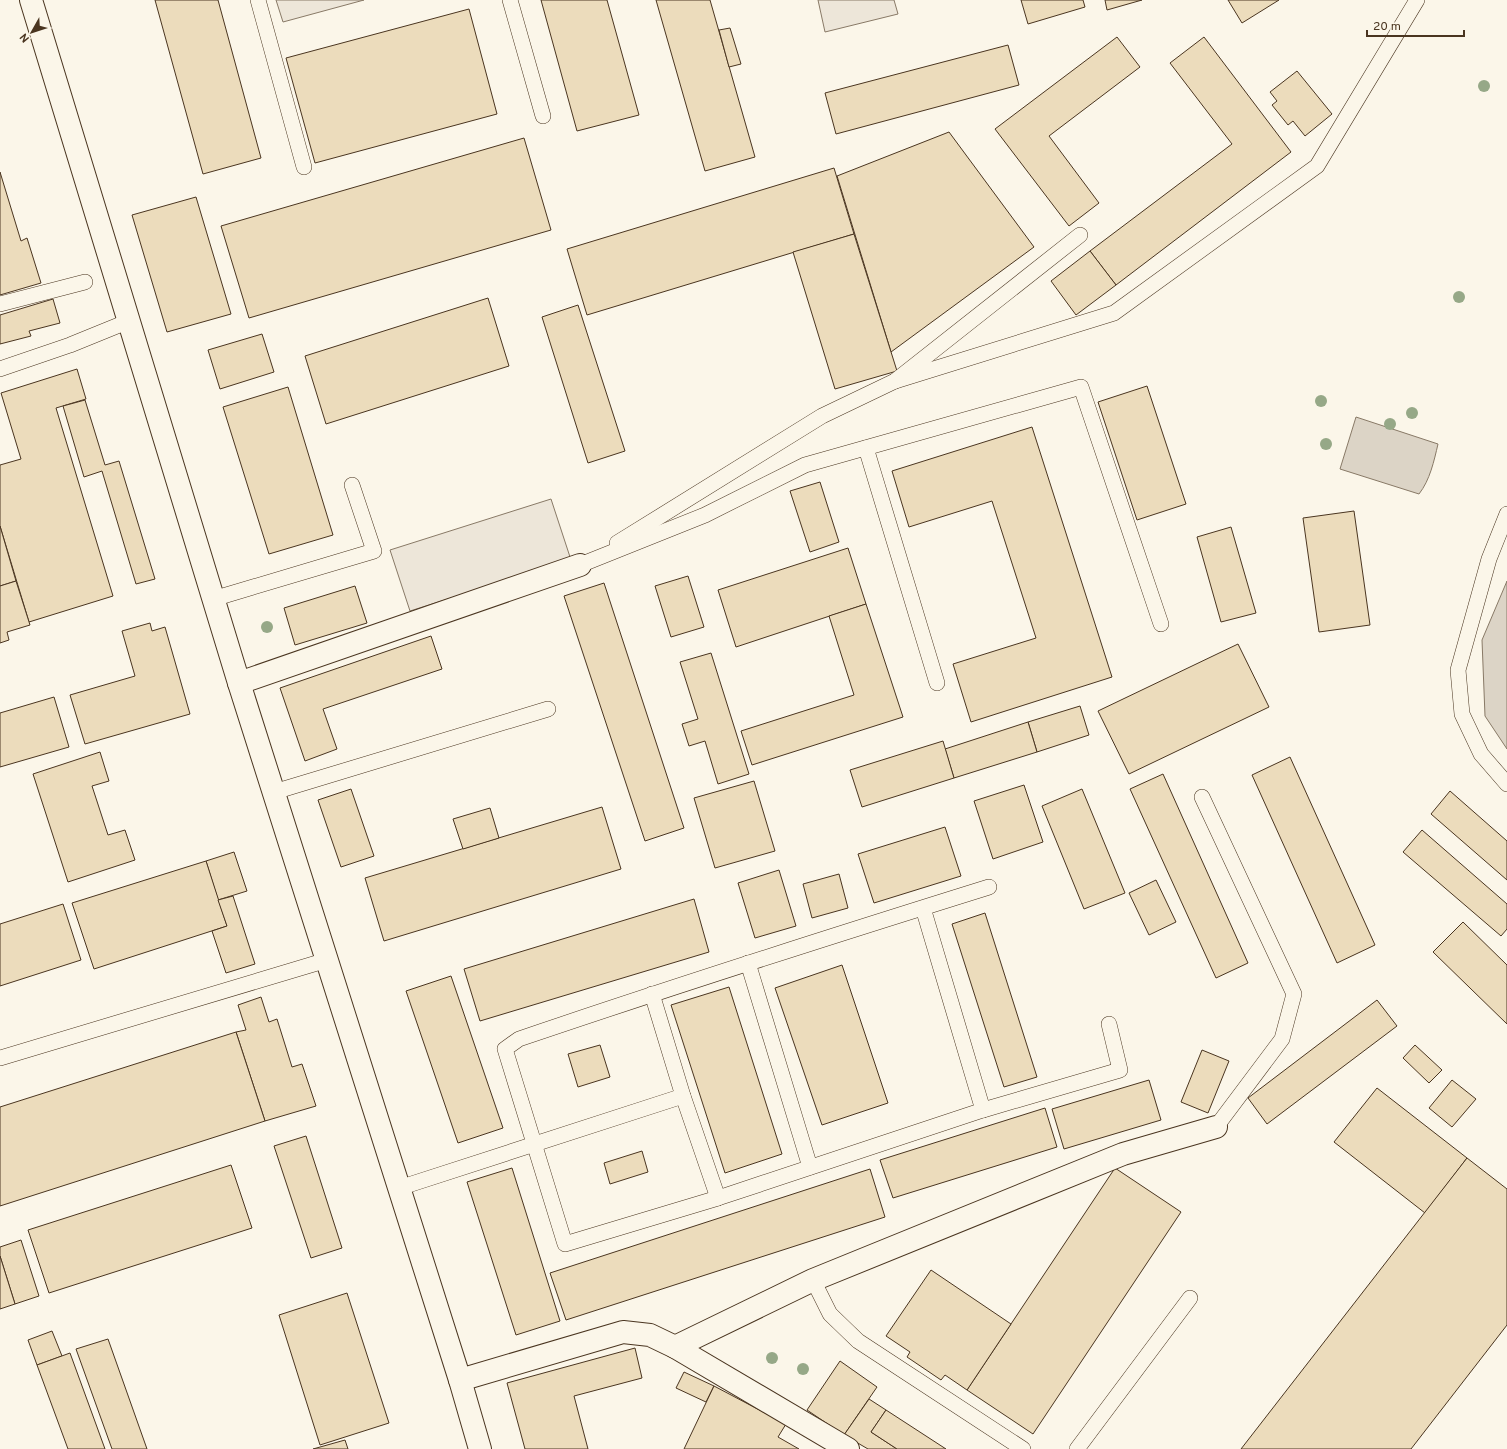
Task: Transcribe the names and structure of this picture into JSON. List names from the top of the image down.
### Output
{
  "scale_bar": "20 m",
  "north": "bottom left"
}
